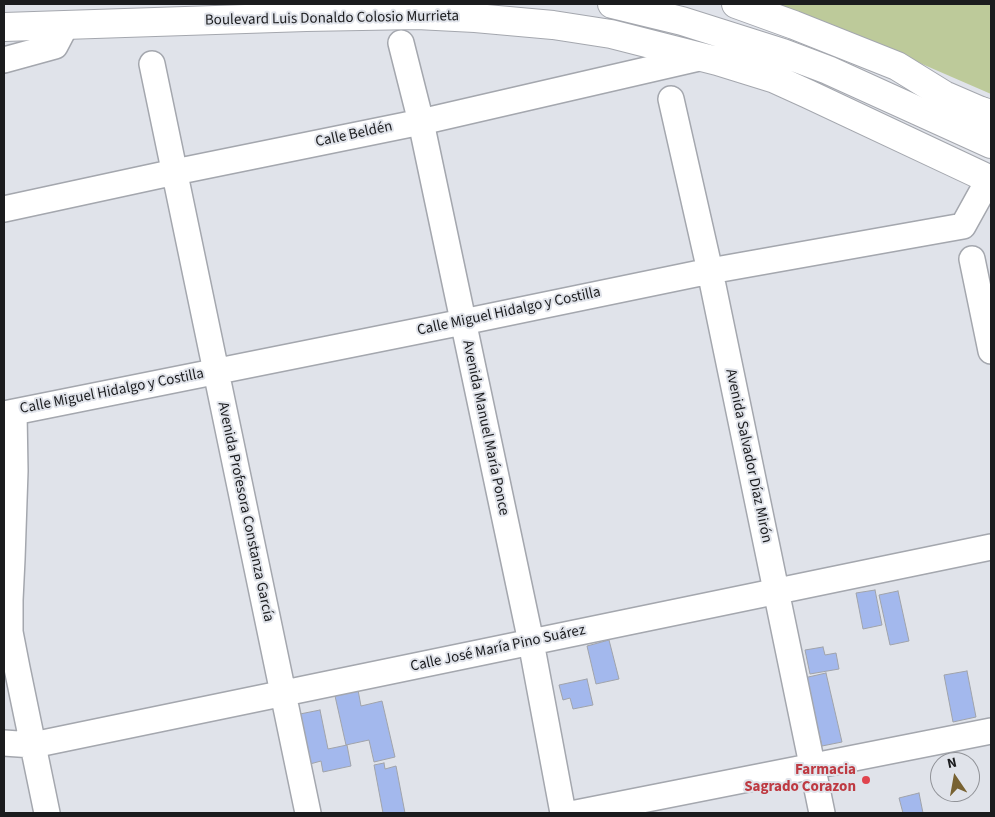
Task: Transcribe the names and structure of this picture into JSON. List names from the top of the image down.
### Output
{
  "streets": {
    "main road": ["Boulevard Luis Donaldo Colosio Murrieta"],
    "street": [
      "Calle Beldén",
      "Calle Miguel Hidalgo y Costilla",
      "Avenida Manuel María Ponce",
      "Avenida Salvador Díaz Mirón",
      "Avenida Profesora Constanza García",
      "Calle José María Pino Suárez"
    ]
  },
  "crossings": [
    ["Boulevard Luis Donaldo Colosio Murrieta", "Calle Beldén"],
    ["Boulevard Luis Donaldo Colosio Murrieta", "Calle Miguel Hidalgo y Costilla"],
    ["Calle Beldén", "Avenida Manuel María Ponce"],
    ["Calle Beldén", "Avenida Profesora Constanza García"],
    ["Calle Miguel Hidalgo y Costilla", "Avenida Manuel María Ponce"],
    ["Calle Miguel Hidalgo y Costilla", "Avenida Salvador Díaz Mirón"],
    ["Calle Miguel Hidalgo y Costilla", "Avenida Profesora Constanza García"],
    ["Avenida Manuel María Ponce", "Calle José María Pino Suárez"],
    ["Avenida Salvador Díaz Mirón", "Calle José María Pino Suárez"],
    ["Avenida Profesora Constanza García", "Calle José María Pino Suárez"]
  ],
  "places": ["Farmacia Sagrado Corazon"],
  "north": "top"
}
